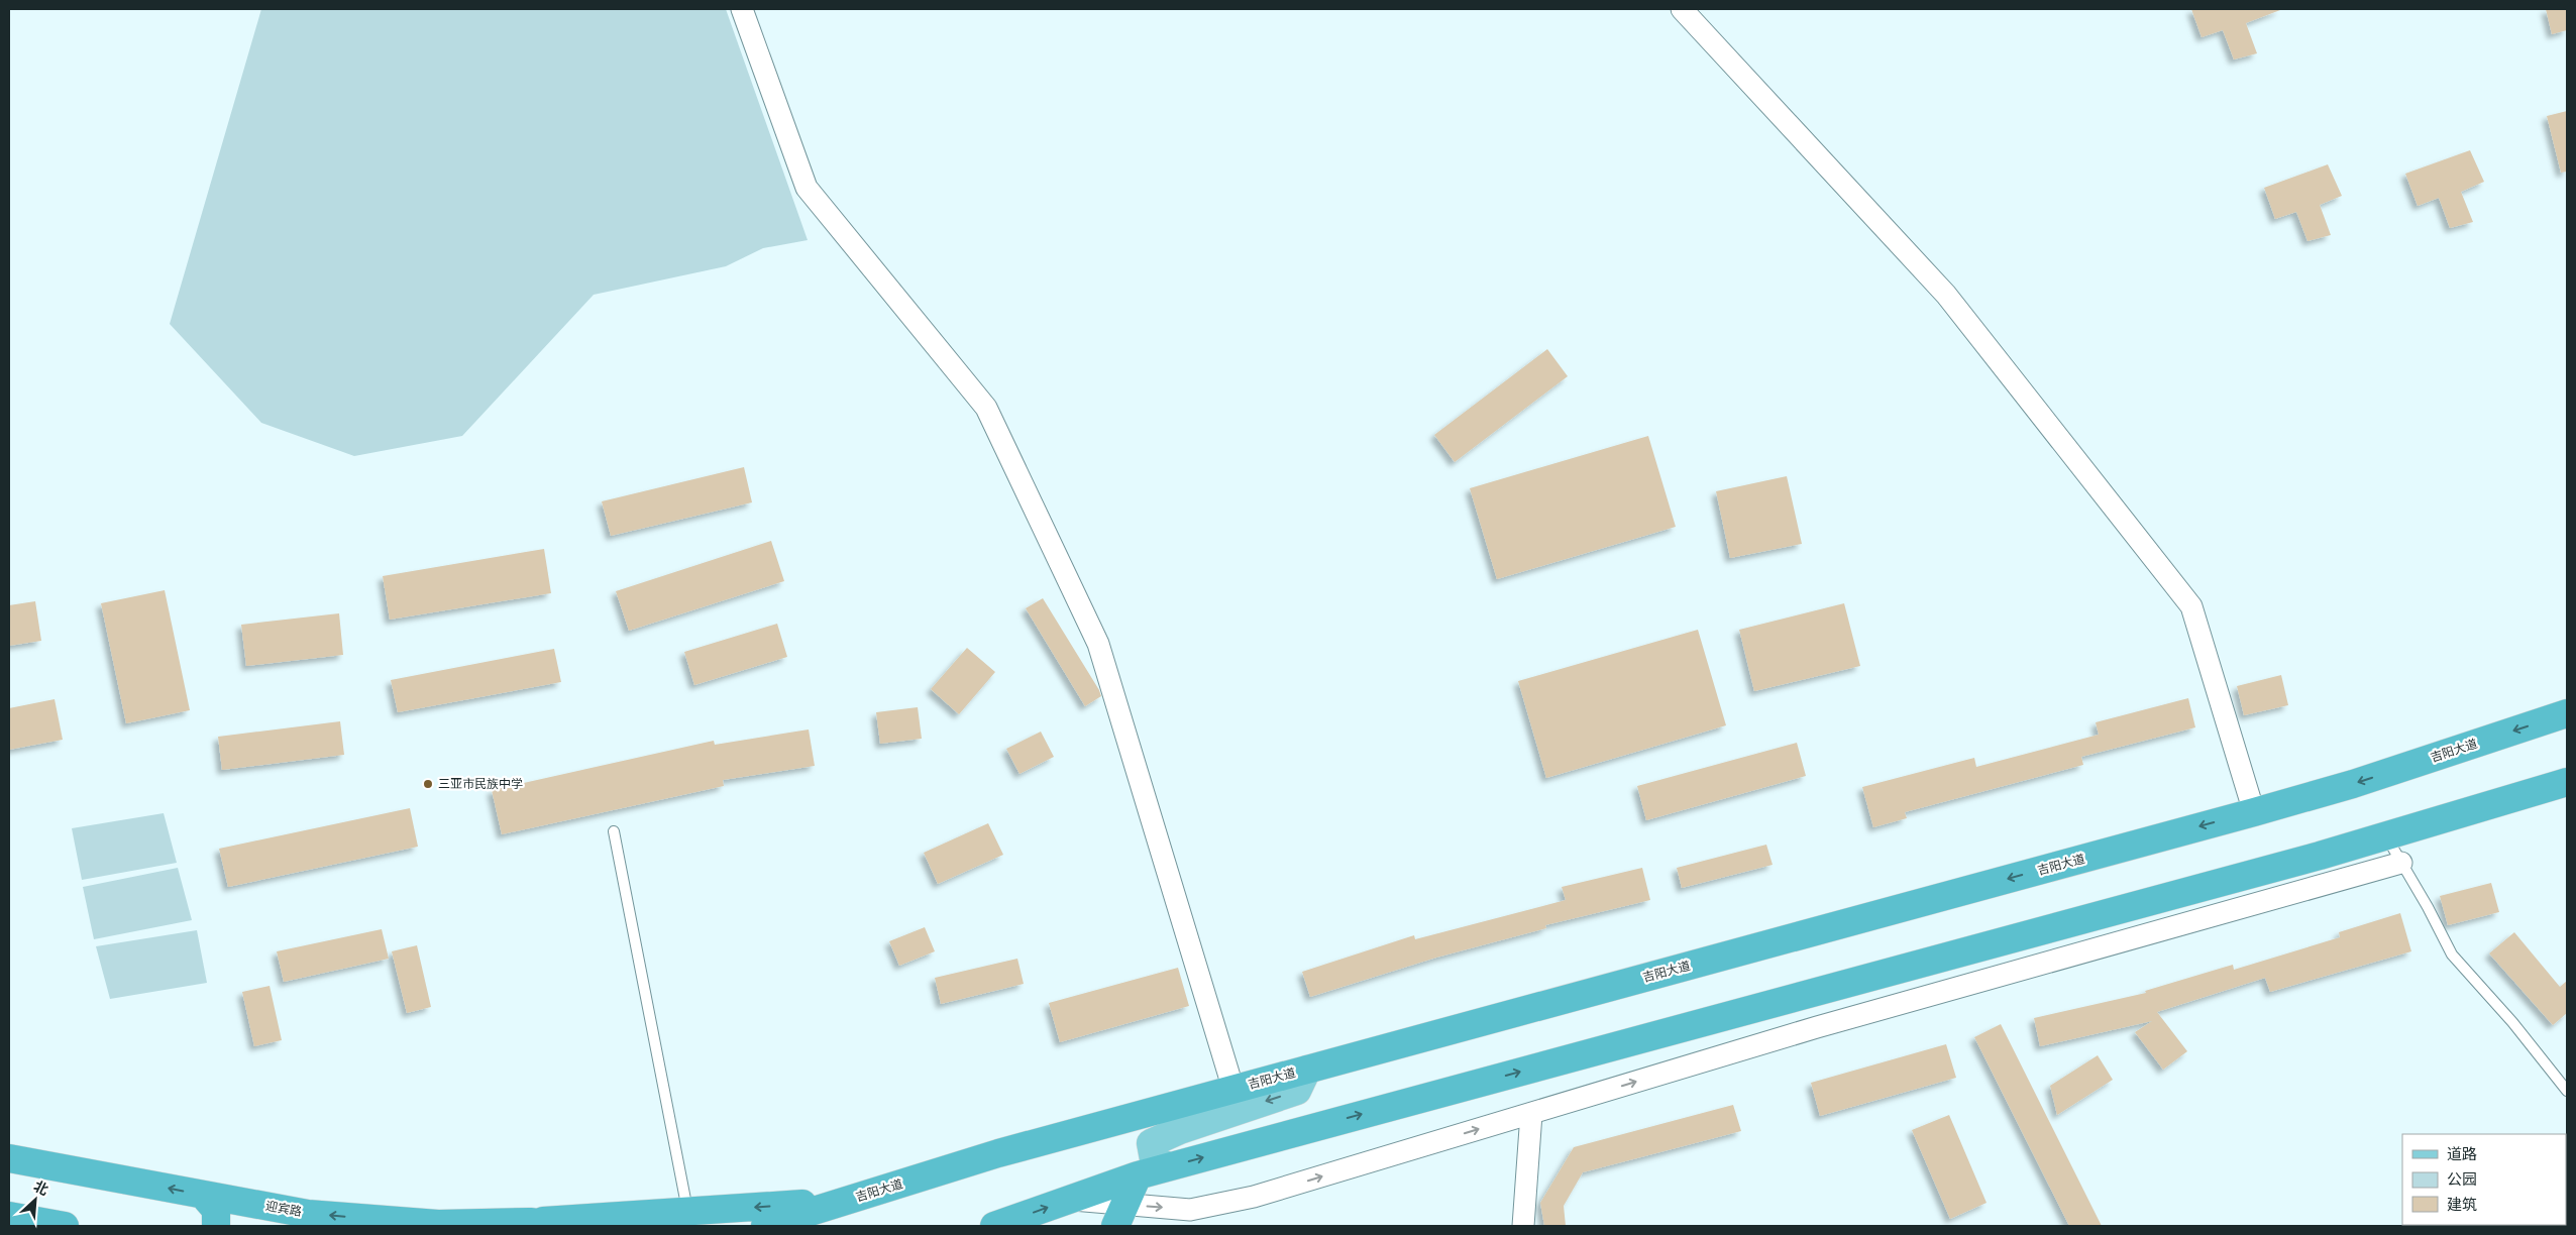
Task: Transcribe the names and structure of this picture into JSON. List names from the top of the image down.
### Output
{
  "streets": {
    "highway": ["吉阳大道", "迎宾路"]
  },
  "one_way": ["迎宾路"],
  "places": ["三亚市民族中学"],
  "legend": ["道路", "公园", "建筑"],
  "north": "top right"
}
